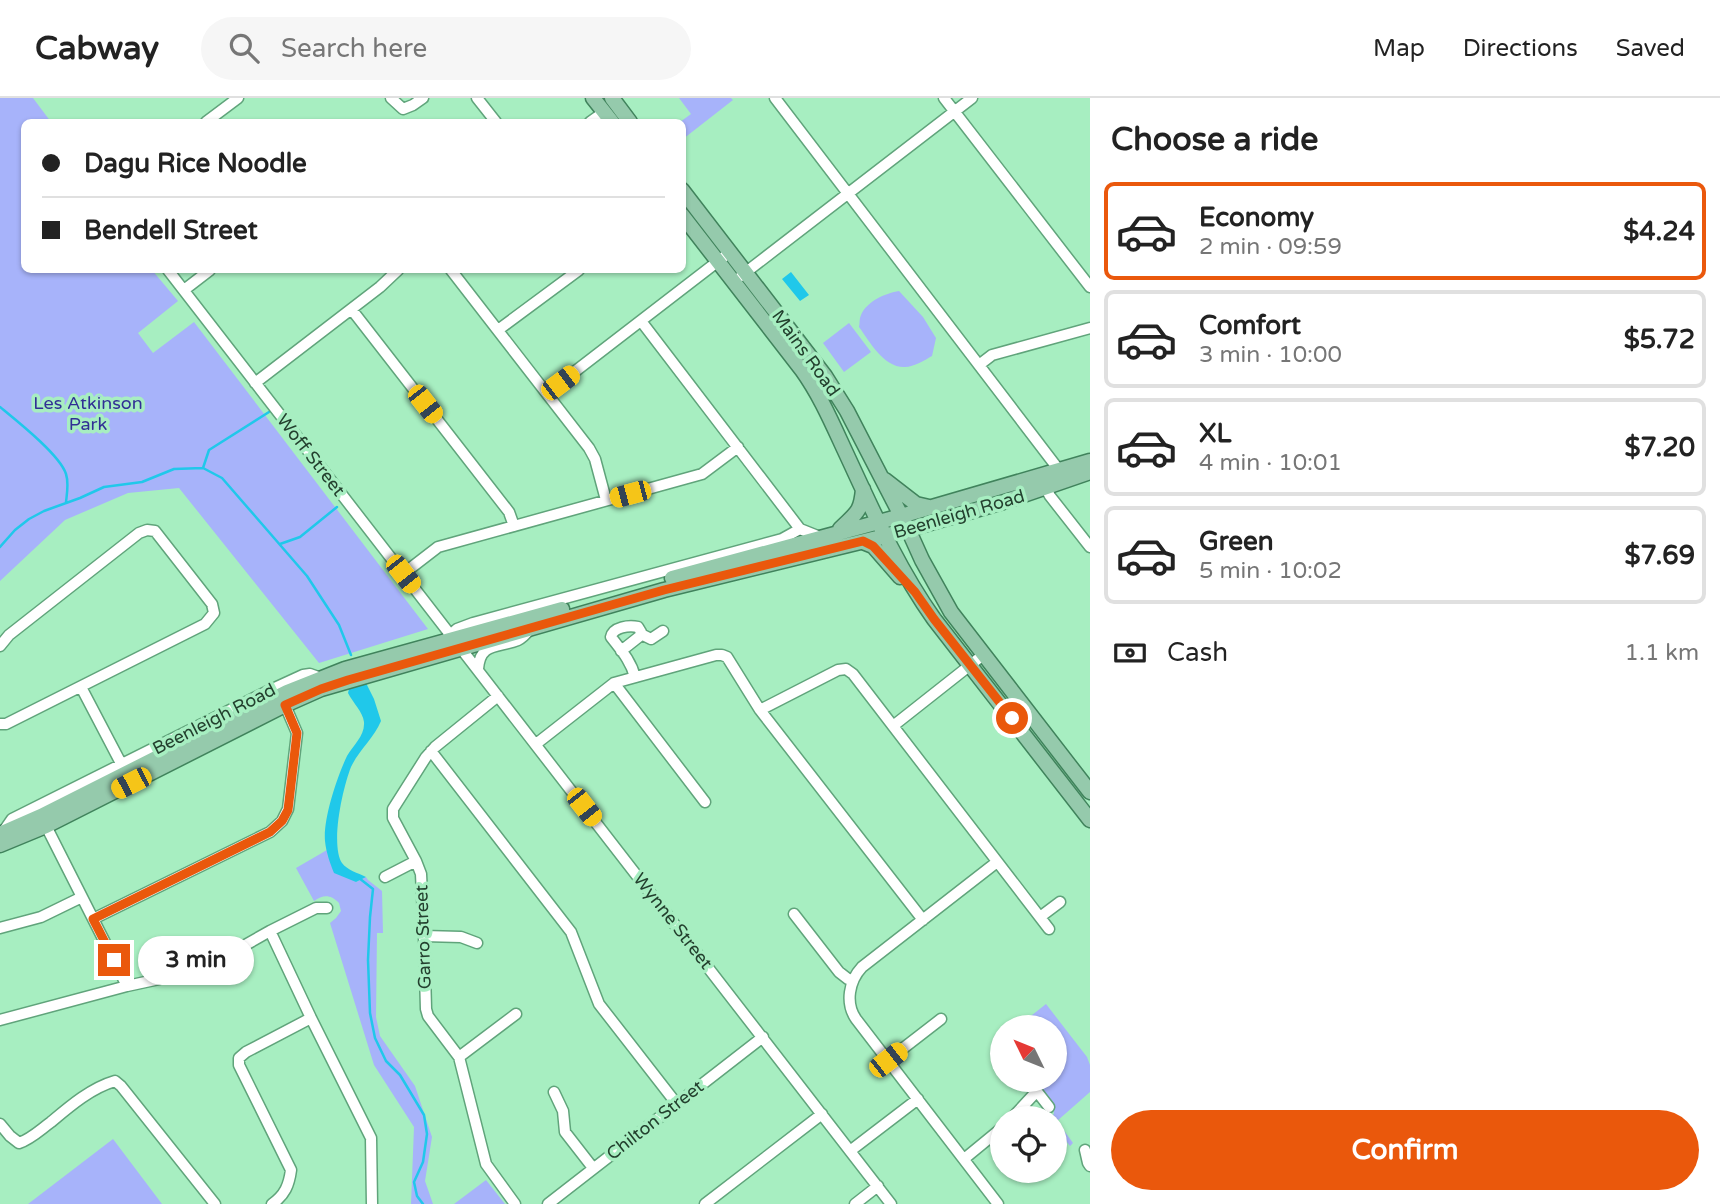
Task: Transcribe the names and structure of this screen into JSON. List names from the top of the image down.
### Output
{
  "streets": {
    "main road": ["Mains Road", "Beenleigh Road"],
    "street": [
      "Woff Street",
      "Wynne Street",
      "Garro Street",
      "Chilton Street"
    ]
  },
  "crossings": [
    ["Mains Road", "Beenleigh Road"],
    ["Woff Street", "Beenleigh Road"],
    ["Woff Street", "Wynne Street"],
    ["Beenleigh Road", "Wynne Street"],
    ["Wynne Street", "Garro Street"],
    ["Wynne Street", "Chilton Street"]
  ],
  "parks": ["Les Atkinson Park"],
  "north": "top left",
  "page": {
    "header": "Cabway",
    "search": "Search here",
    "nav": ["Map", "Directions", "Saved"],
    "heading": "Choose a ride",
    "banner": ["Dagu Rice Noodle", "Bendell Street"],
    "list": [
      {
        "name": "Economy",
        "note": "2 min · 09:59",
        "value": "$4.24"
      },
      {
        "name": "Comfort",
        "note": "3 min · 10:00",
        "value": "$5.72"
      },
      {
        "name": "XL",
        "note": "4 min · 10:01",
        "value": "$7.20"
      },
      {
        "name": "Green",
        "note": "5 min · 10:02",
        "value": "$7.69"
      }
    ],
    "pay": ["Cash", "1.1 km"],
    "bubble": "3 min",
    "buttons": "Confirm"
  }
}
